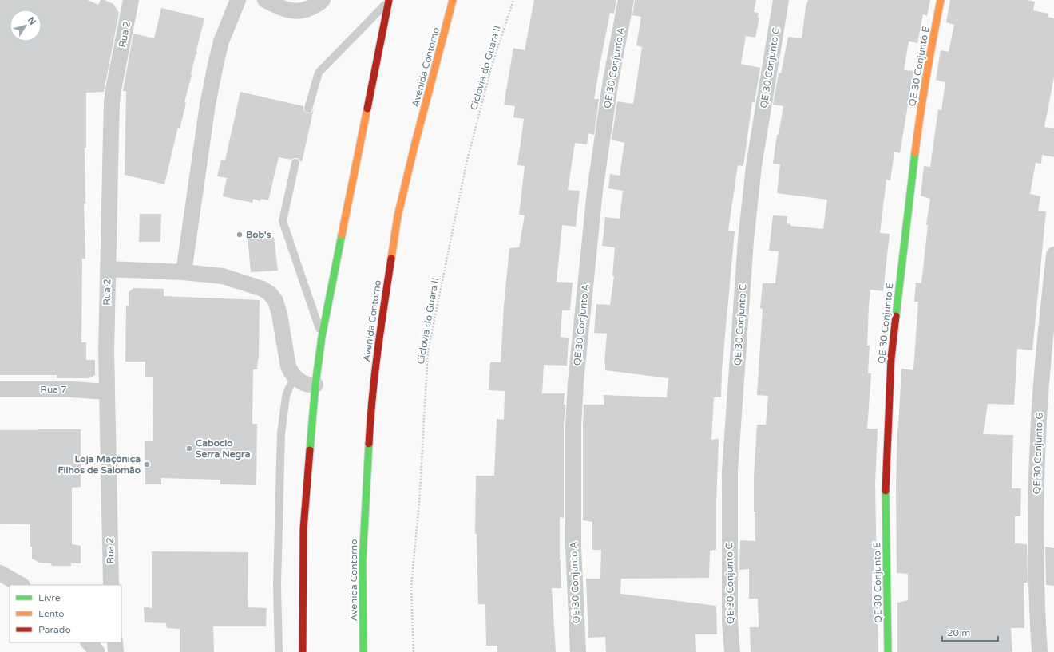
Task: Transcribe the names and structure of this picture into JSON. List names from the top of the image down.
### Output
{
  "streets": {
    "main road": ["QE 30 Conjunto E", "Avenida Contorno"],
    "street": [
      "Rua 2",
      "QE 30 Conjunto A",
      "QE 30 Conjunto C",
      "Rua 7",
      "QE 30 Conjunto G"
    ],
    "path": ["Ciclovia do Guara II"]
  },
  "crossings": [
    ["Rua 2", "Rua 7"]
  ],
  "places": ["Bob's", "Caboclo Serra Negra", "Loja Maçônica Filhos de Salomão"],
  "legend": ["Livre", "Lento", "Parado"],
  "scale_bar": "20 m",
  "north": "top right"
}
